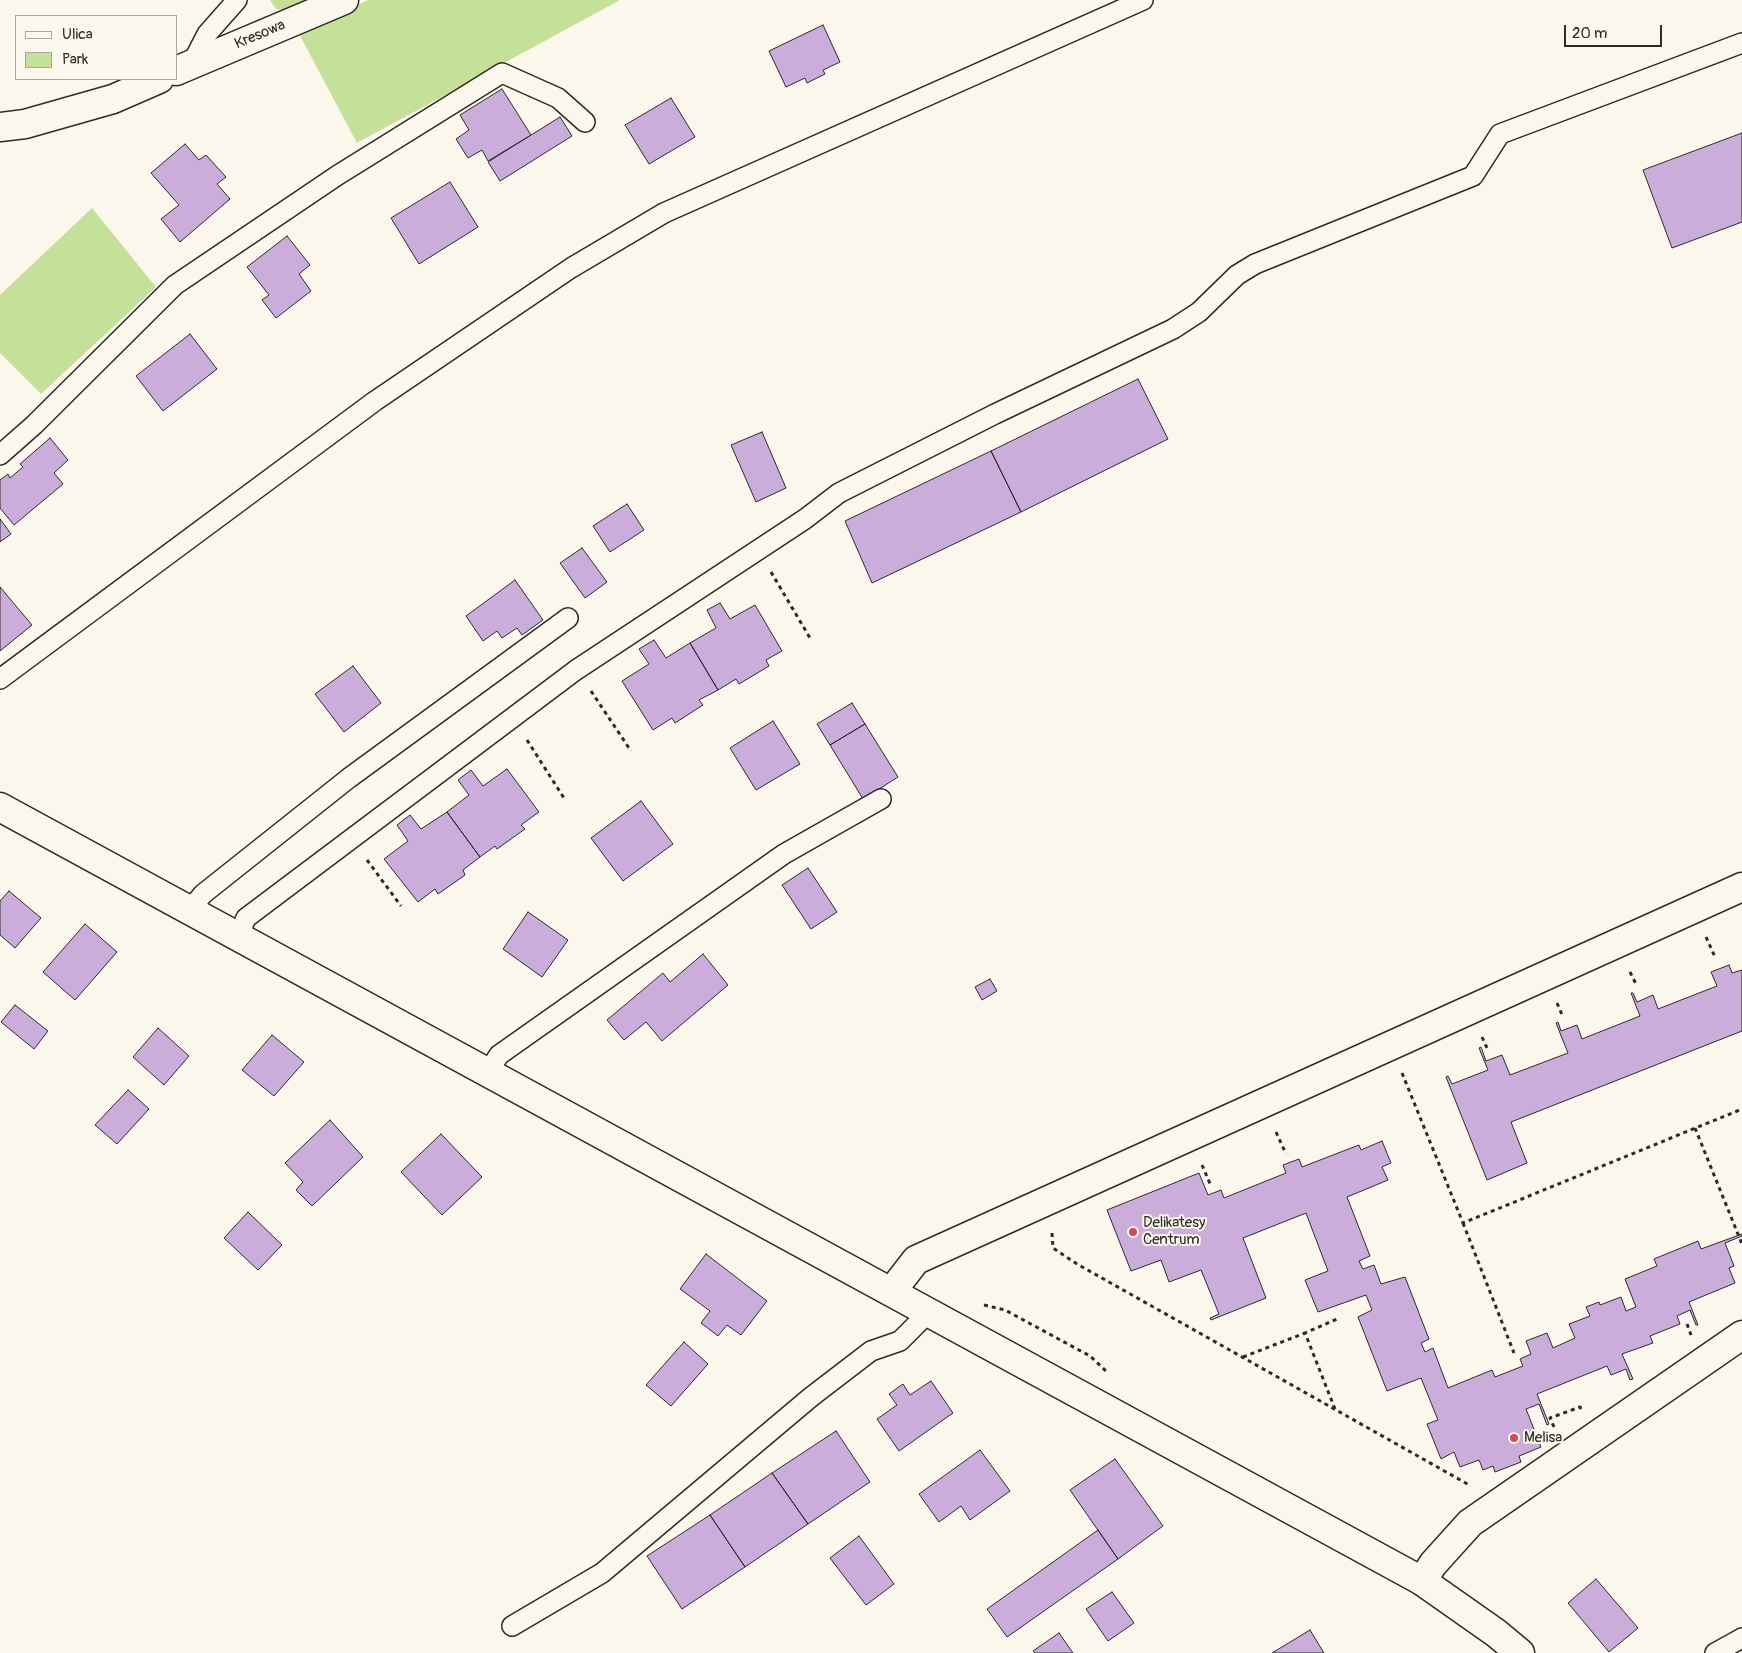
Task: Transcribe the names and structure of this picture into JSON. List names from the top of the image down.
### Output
{
  "streets": {
    "street": ["Kresowa"]
  },
  "places": ["Delikatesy Centrum", "Melisa"],
  "legend": ["Ulica", "Park"],
  "scale_bar": "20 m"
}
